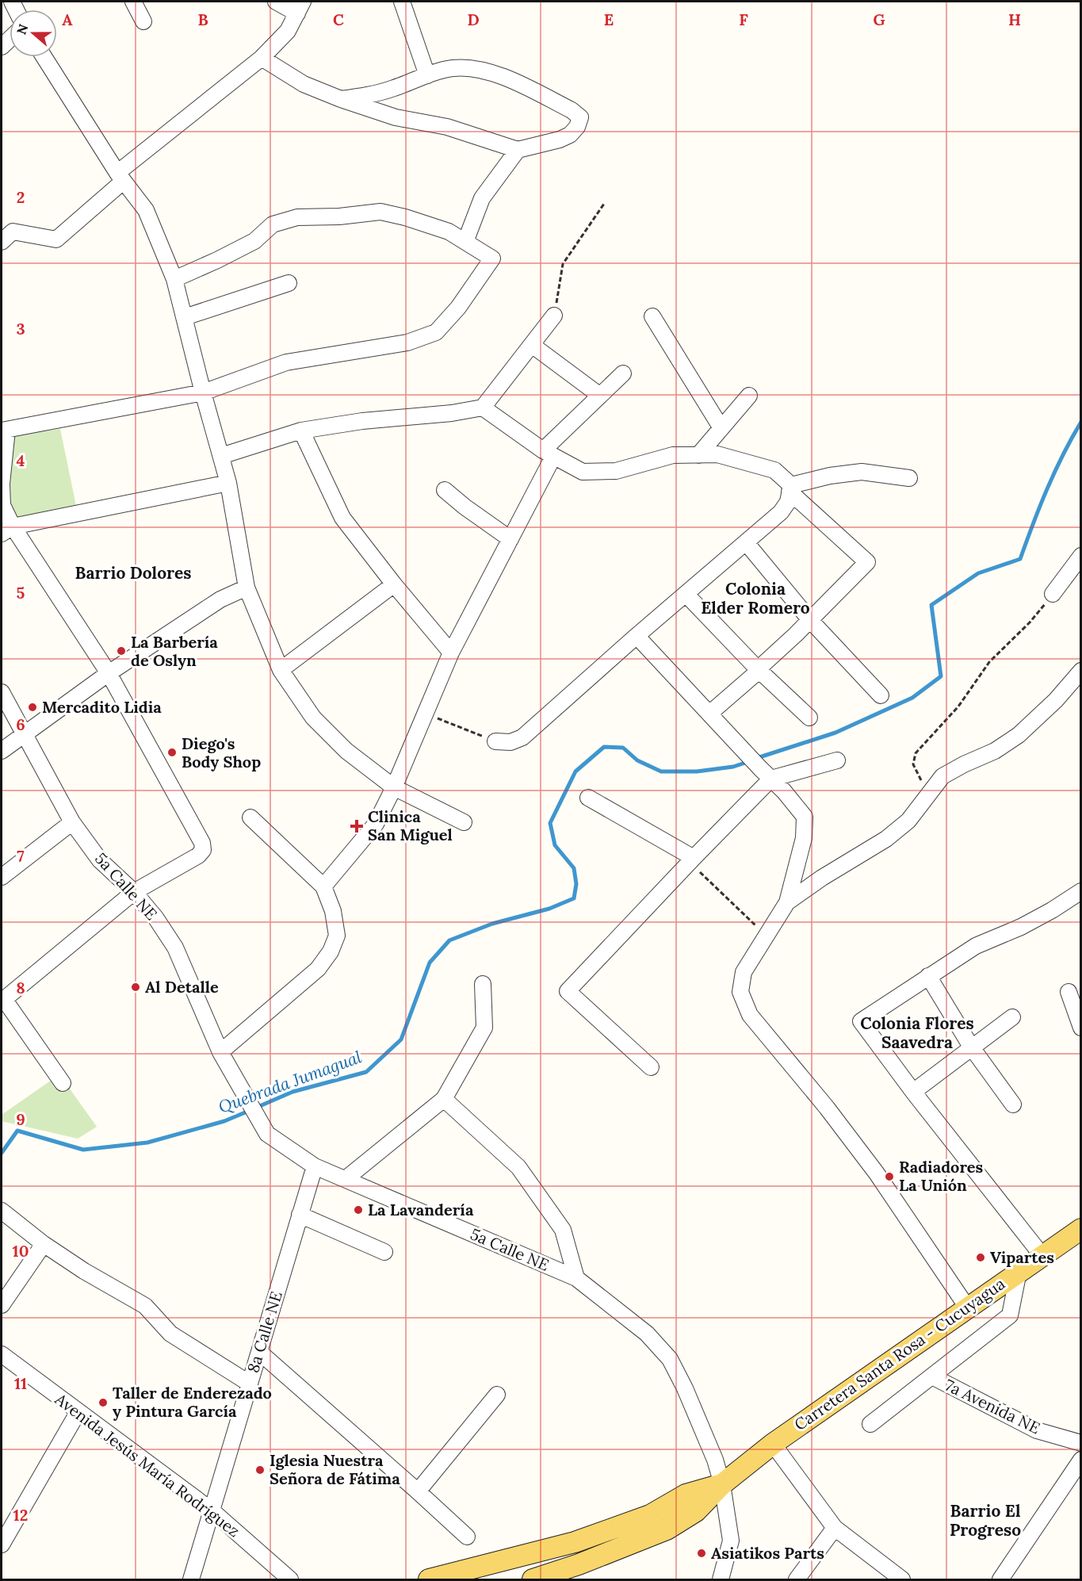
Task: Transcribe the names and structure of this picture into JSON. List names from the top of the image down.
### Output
{
  "streets": {
    "main road": ["Carretera Santa Rosa - Cucuyagua"],
    "street": [
      "5a Calle NE",
      "8a Calle NE",
      "7a Avenida NE",
      "Avenida Jesús María Rodríguez"
    ]
  },
  "crossings": [
    ["5a Calle NE", "8a Calle NE"],
    ["5a Calle NE", "Carretera Santa Rosa - Cucuyagua"],
    ["8a Calle NE", "Avenida Jesús María Rodríguez"]
  ],
  "districts": [
    "Barrio Dolores",
    "Colonia Elder Romero",
    "Colonia Flores Saavedra",
    "Barrio El Progreso"
  ],
  "water": ["Quebrada Jumagual"],
  "places": {
    "other": [
      "La Barbería de Oslyn",
      "Mercadito Lidia",
      "Diego's Body Shop",
      "Al Detalle",
      "Radiadores La Unión",
      "La Lavandería",
      "Vipartes",
      "Taller de Enderezado y Pintura García",
      "Iglesia Nuestra Señora de Fátima",
      "Asiatikos Parts"
    ],
    "health": ["Clinica San Miguel"]
  },
  "north": "left",
  "grid": {
    "columns": [
      "A",
      "B",
      "C",
      "D",
      "E",
      "F",
      "G",
      "H"
    ],
    "rows": [
      "2",
      "3",
      "4",
      "5",
      "6",
      "7",
      "8",
      "9",
      "10",
      "11",
      "12"
    ]
  }
}
